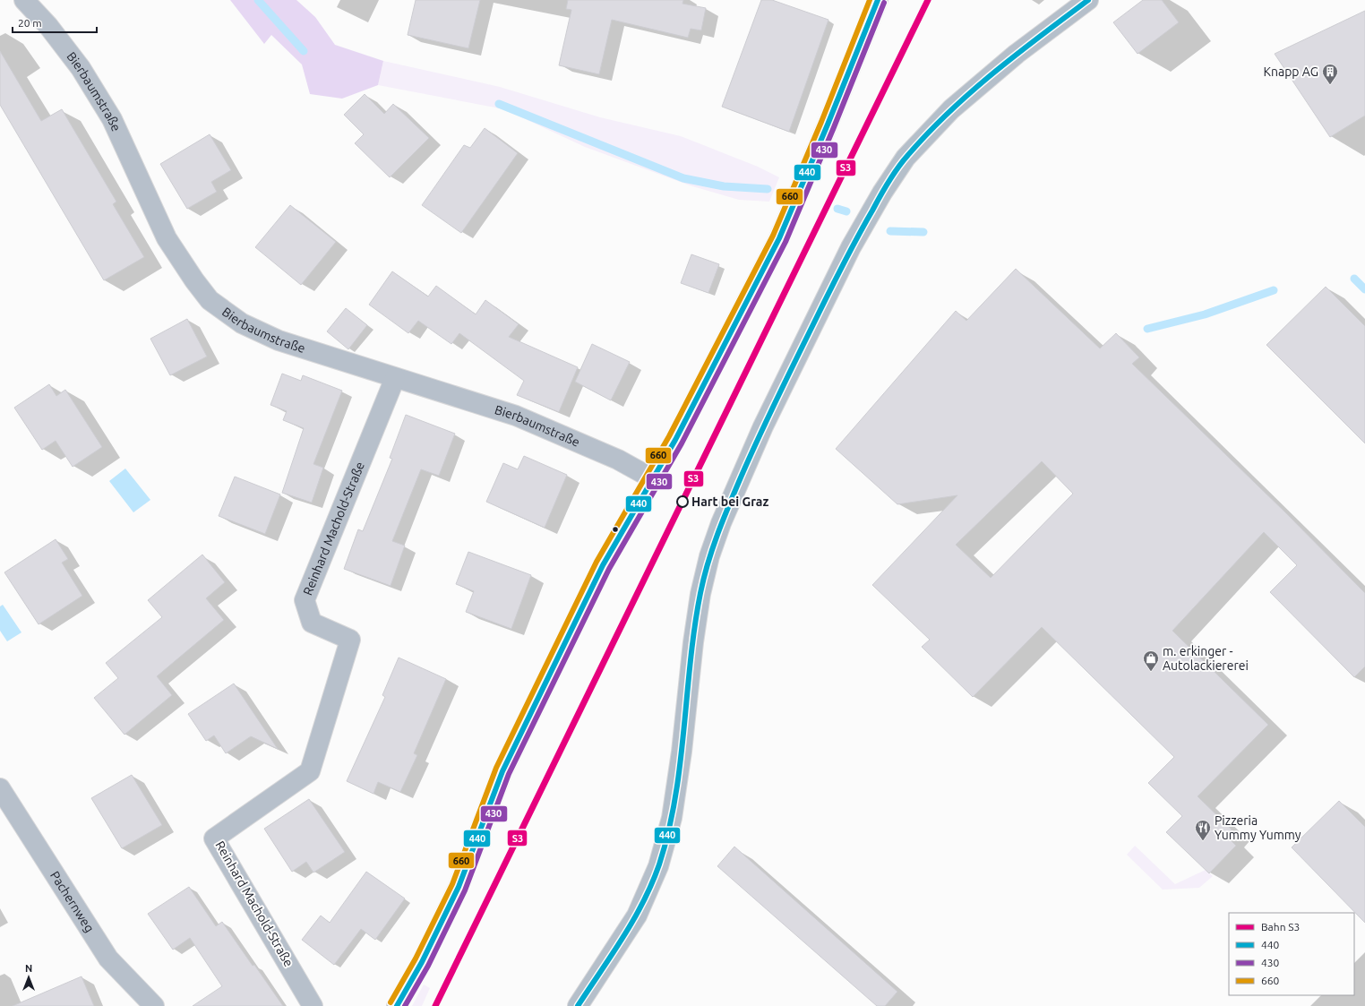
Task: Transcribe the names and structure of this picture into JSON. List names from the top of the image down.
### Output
{
  "streets": {
    "street": ["Bierbaumstraße", "Reinhard Machold-Straße", "Pachernweg"]
  },
  "crossings": [
    ["Bierbaumstraße", "Reinhard Machold-Straße"]
  ],
  "places": {
    "building": ["Knapp AG"],
    "other": ["Hart bei Graz"],
    "shop": ["m. erkinger - Autolackiererei"],
    "restaurant": ["Pizzeria Yummy Yummy"]
  },
  "lines": [
    "rail line S3",
    "transit line 440",
    "transit line 660",
    "transit line 430"
  ],
  "legend": [
    "Bahn S3",
    "440",
    "430",
    "660"
  ],
  "scale_bar": "20 m",
  "north": "top"
}
